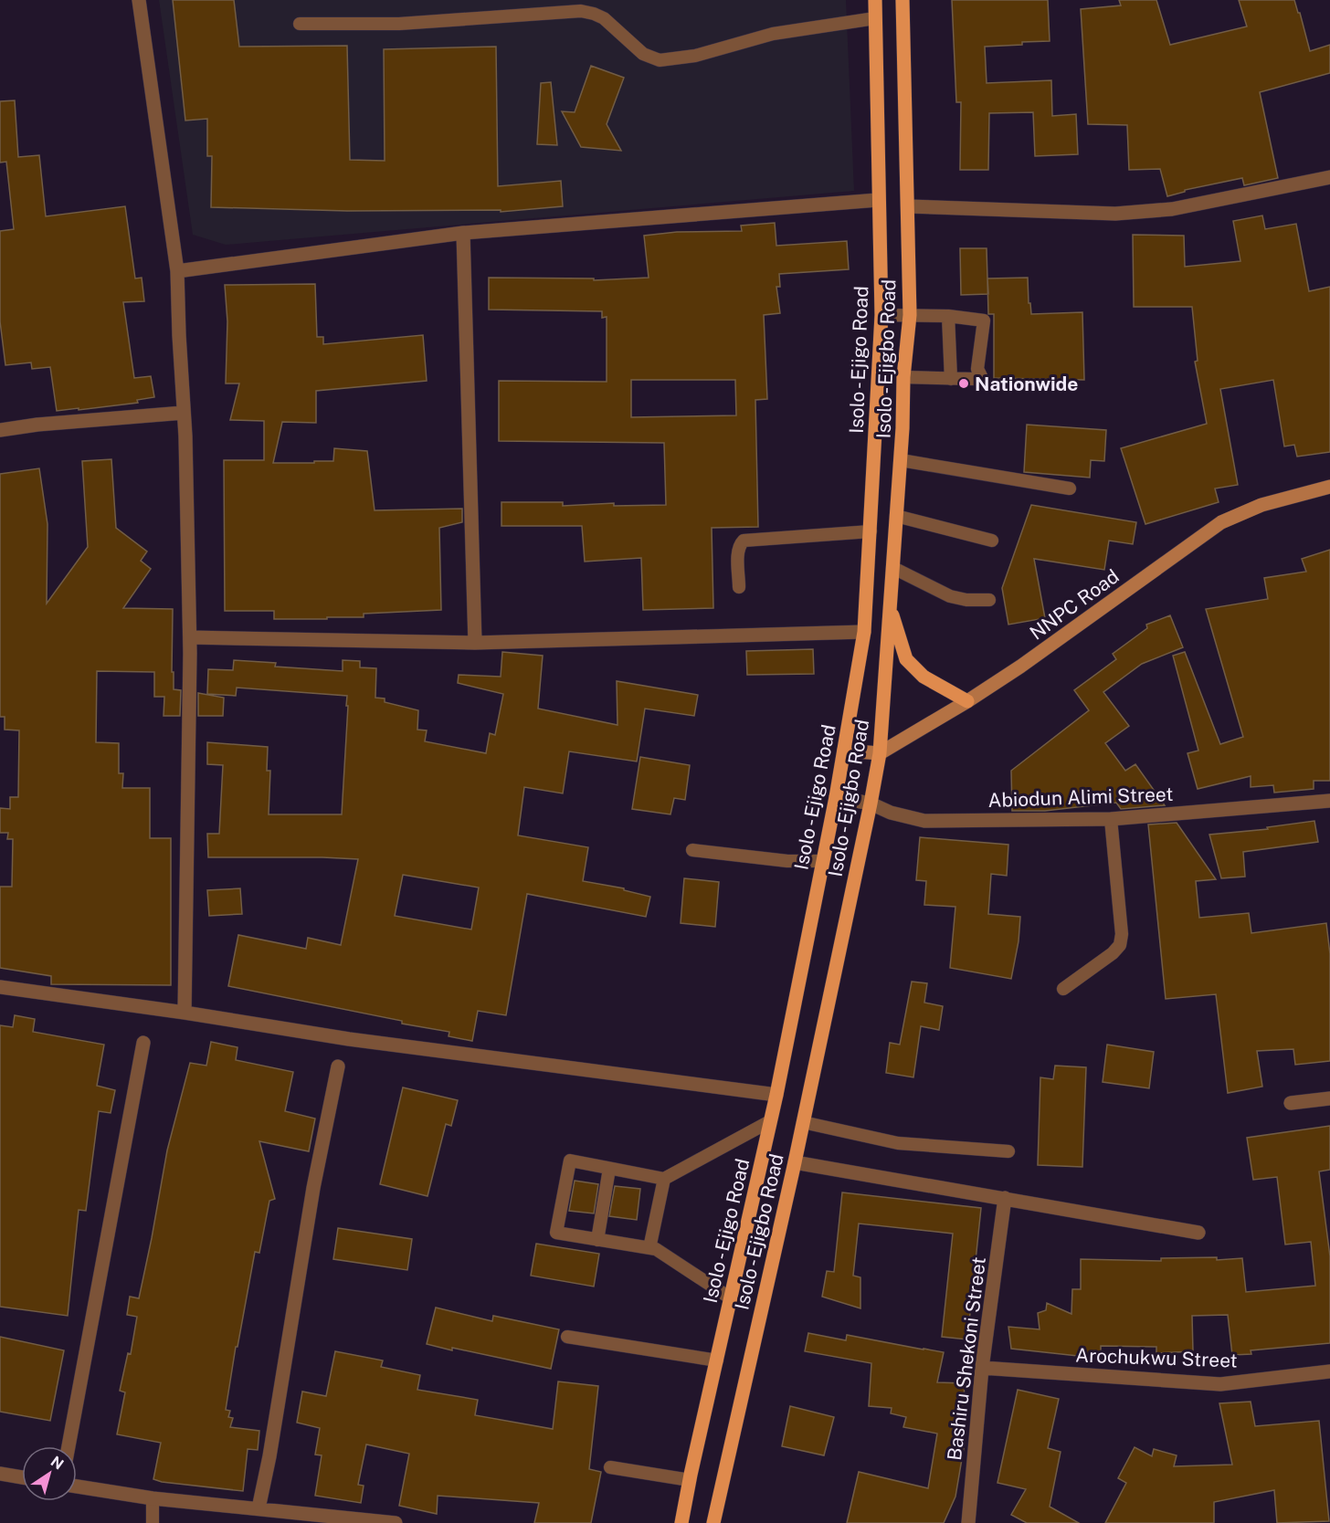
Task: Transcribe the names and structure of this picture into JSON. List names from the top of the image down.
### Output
{
  "streets": {
    "main road": ["Isolo - Ejigbo Road", "Isolo - Ejigo Road"],
    "street": [
      "NNPC Road",
      "Abiodun Alimi Street",
      "Arochukwu Street",
      "Bashiru Shekoni Street"
    ]
  },
  "crossings": [
    ["Isolo - Ejigbo Road", "NNPC Road"],
    ["Isolo - Ejigbo Road", "Abiodun Alimi Street"],
    ["Isolo - Ejigo Road", "Abiodun Alimi Street"],
    ["Arochukwu Street", "Bashiru Shekoni Street"]
  ],
  "places": ["Nationwide"],
  "north": "top right"
}
